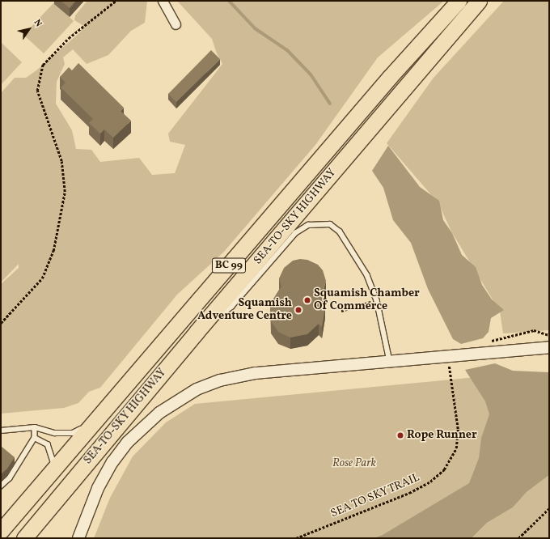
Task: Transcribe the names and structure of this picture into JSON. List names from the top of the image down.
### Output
{
  "streets": {
    "highway": ["SEA-TO-SKY HIGHWAY", "BC 99"],
    "path": ["SEA TO SKY TRAIL"]
  },
  "parks": ["Rose Park"],
  "places": ["Squamish Chamber Of Commerce", "Squamish Adventure Centre", "Rope Runner"],
  "north": "top right"
}
